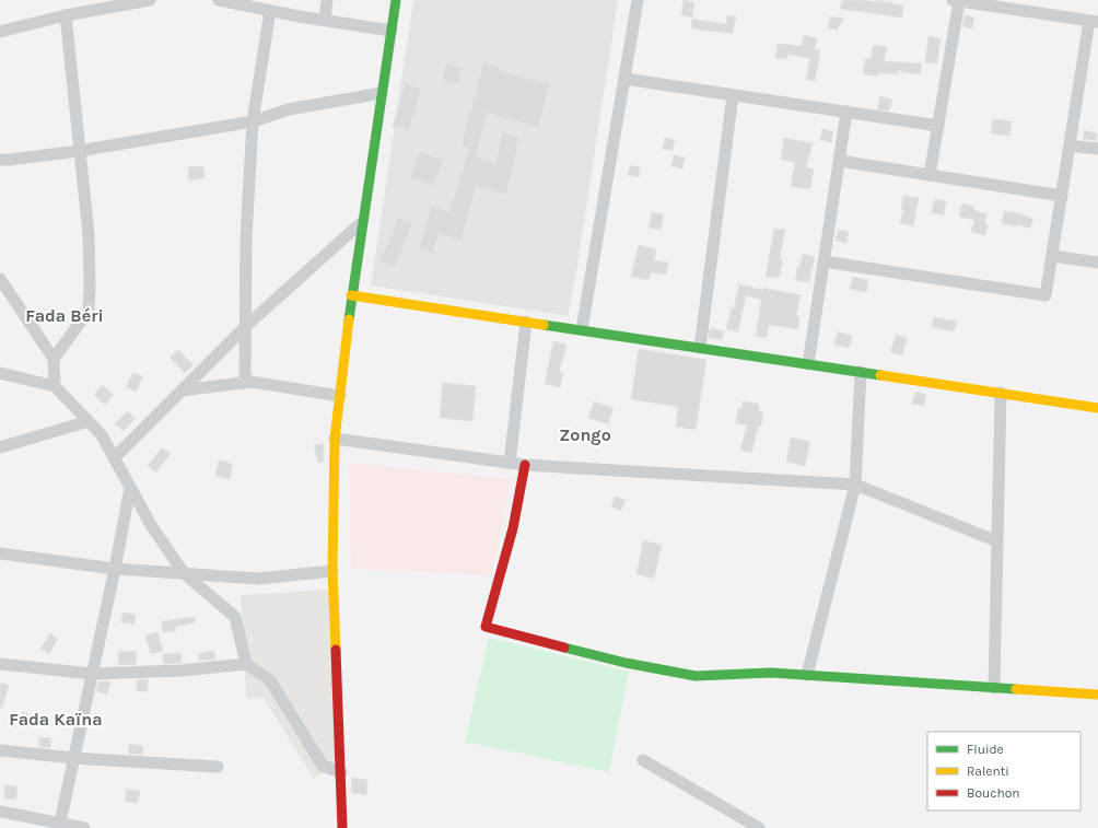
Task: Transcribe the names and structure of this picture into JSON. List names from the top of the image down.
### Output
{
  "districts": ["Fada Béri", "Zongo", "Fada Kaïna"],
  "legend": ["Fluide", "Ralenti", "Bouchon"]
}
